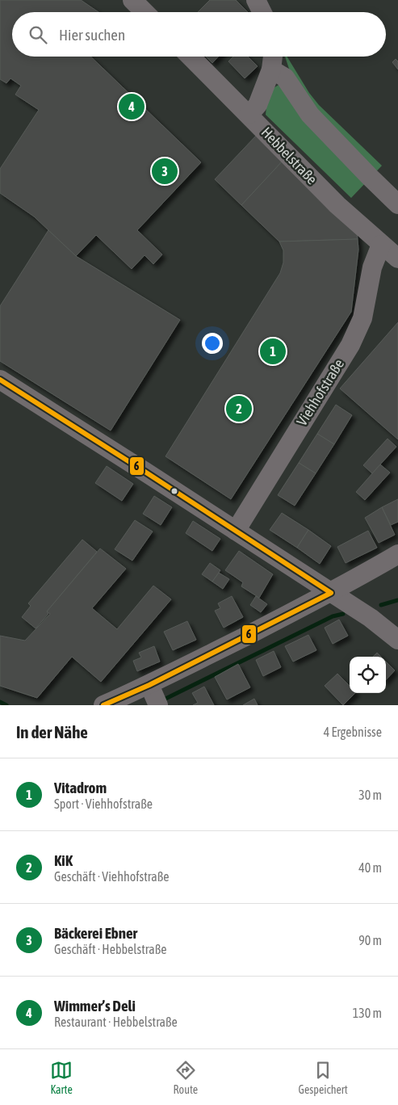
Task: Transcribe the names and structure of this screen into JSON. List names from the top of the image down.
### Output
{
  "streets": {
    "street": ["Hebbelstraße", "Viehhofstraße"]
  },
  "crossings": [
    ["Hebbelstraße", "Viehhofstraße"]
  ],
  "lines": ["transit line 6"],
  "page": {
    "search": "Hier suchen",
    "pins": [
      "4",
      "3",
      "1",
      "2"
    ],
    "heading": ["In der Nähe", "4 Ergebnisse"],
    "list": [
      {
        "mark": "1",
        "name": "Vitadrom",
        "note": "Sport · Viehhofstraße",
        "value": "30 m"
      },
      {
        "mark": "2",
        "name": "KiK",
        "note": "Geschäft · Viehhofstraße",
        "value": "40 m"
      },
      {
        "mark": "3",
        "name": "Bäckerei Ebner",
        "note": "Geschäft · Hebbelstraße",
        "value": "90 m"
      },
      {
        "mark": "4",
        "name": "Wimmer’s Deli",
        "note": "Restaurant · Hebbelstraße",
        "value": "130 m"
      }
    ],
    "nav": ["Karte", "Route", "Gespeichert"]
  }
}
